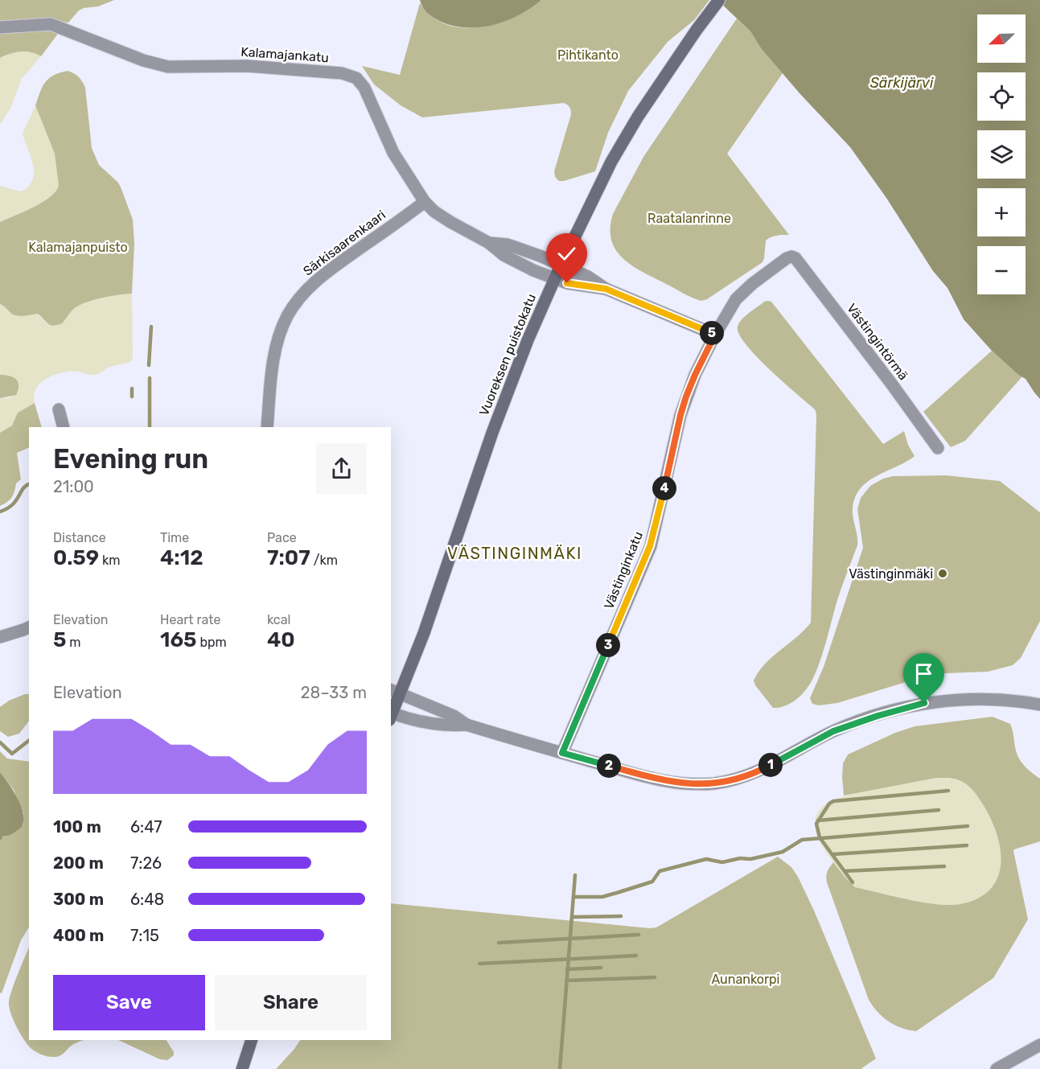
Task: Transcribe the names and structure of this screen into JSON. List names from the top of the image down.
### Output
{
  "streets": {
    "main road": ["Vuoreksen puistokatu"],
    "street": [
      "Kalamajankatu",
      "Särkisaarenkaari",
      "Västingintörmä",
      "Västinginkatu"
    ]
  },
  "crossings": [
    ["Kalamajankatu", "Särkisaarenkaari"],
    ["Kalamajankatu", "Vuoreksen puistokatu"],
    ["Västingintörmä", "Västinginkatu"]
  ],
  "districts": ["VÄSTINGINMÄKI"],
  "water": ["Särkijärvi"],
  "parks": [
    "Pihtikanto",
    "Raatalanrinne",
    "Kalamajanpuisto",
    "Aunankorpi"
  ],
  "places": ["Västinginmäki"],
  "north": "bottom left",
  "page": {
    "map_buttons": ["+", "−"],
    "pins": [
      "5",
      "4",
      "3",
      "1",
      "2"
    ],
    "heading": ["Evening run", "21:00"],
    "stats": [
      ["Distance", "0.59 km"],
      ["Time", "4:12"],
      ["Pace", "7:07 /km"],
      ["Elevation", "5 m"],
      ["Heart rate", "165 bpm"],
      ["kcal", "40"]
    ],
    "chart": ["Elevation", "28–33 m"],
    "list": [
      {
        "name": "100 m",
        "note": "6:47"
      },
      {
        "name": "200 m",
        "note": "7:26"
      },
      {
        "name": "300 m",
        "note": "6:48"
      },
      {
        "name": "400 m",
        "note": "7:15"
      }
    ],
    "buttons": ["Save", "Share"]
  }
}
